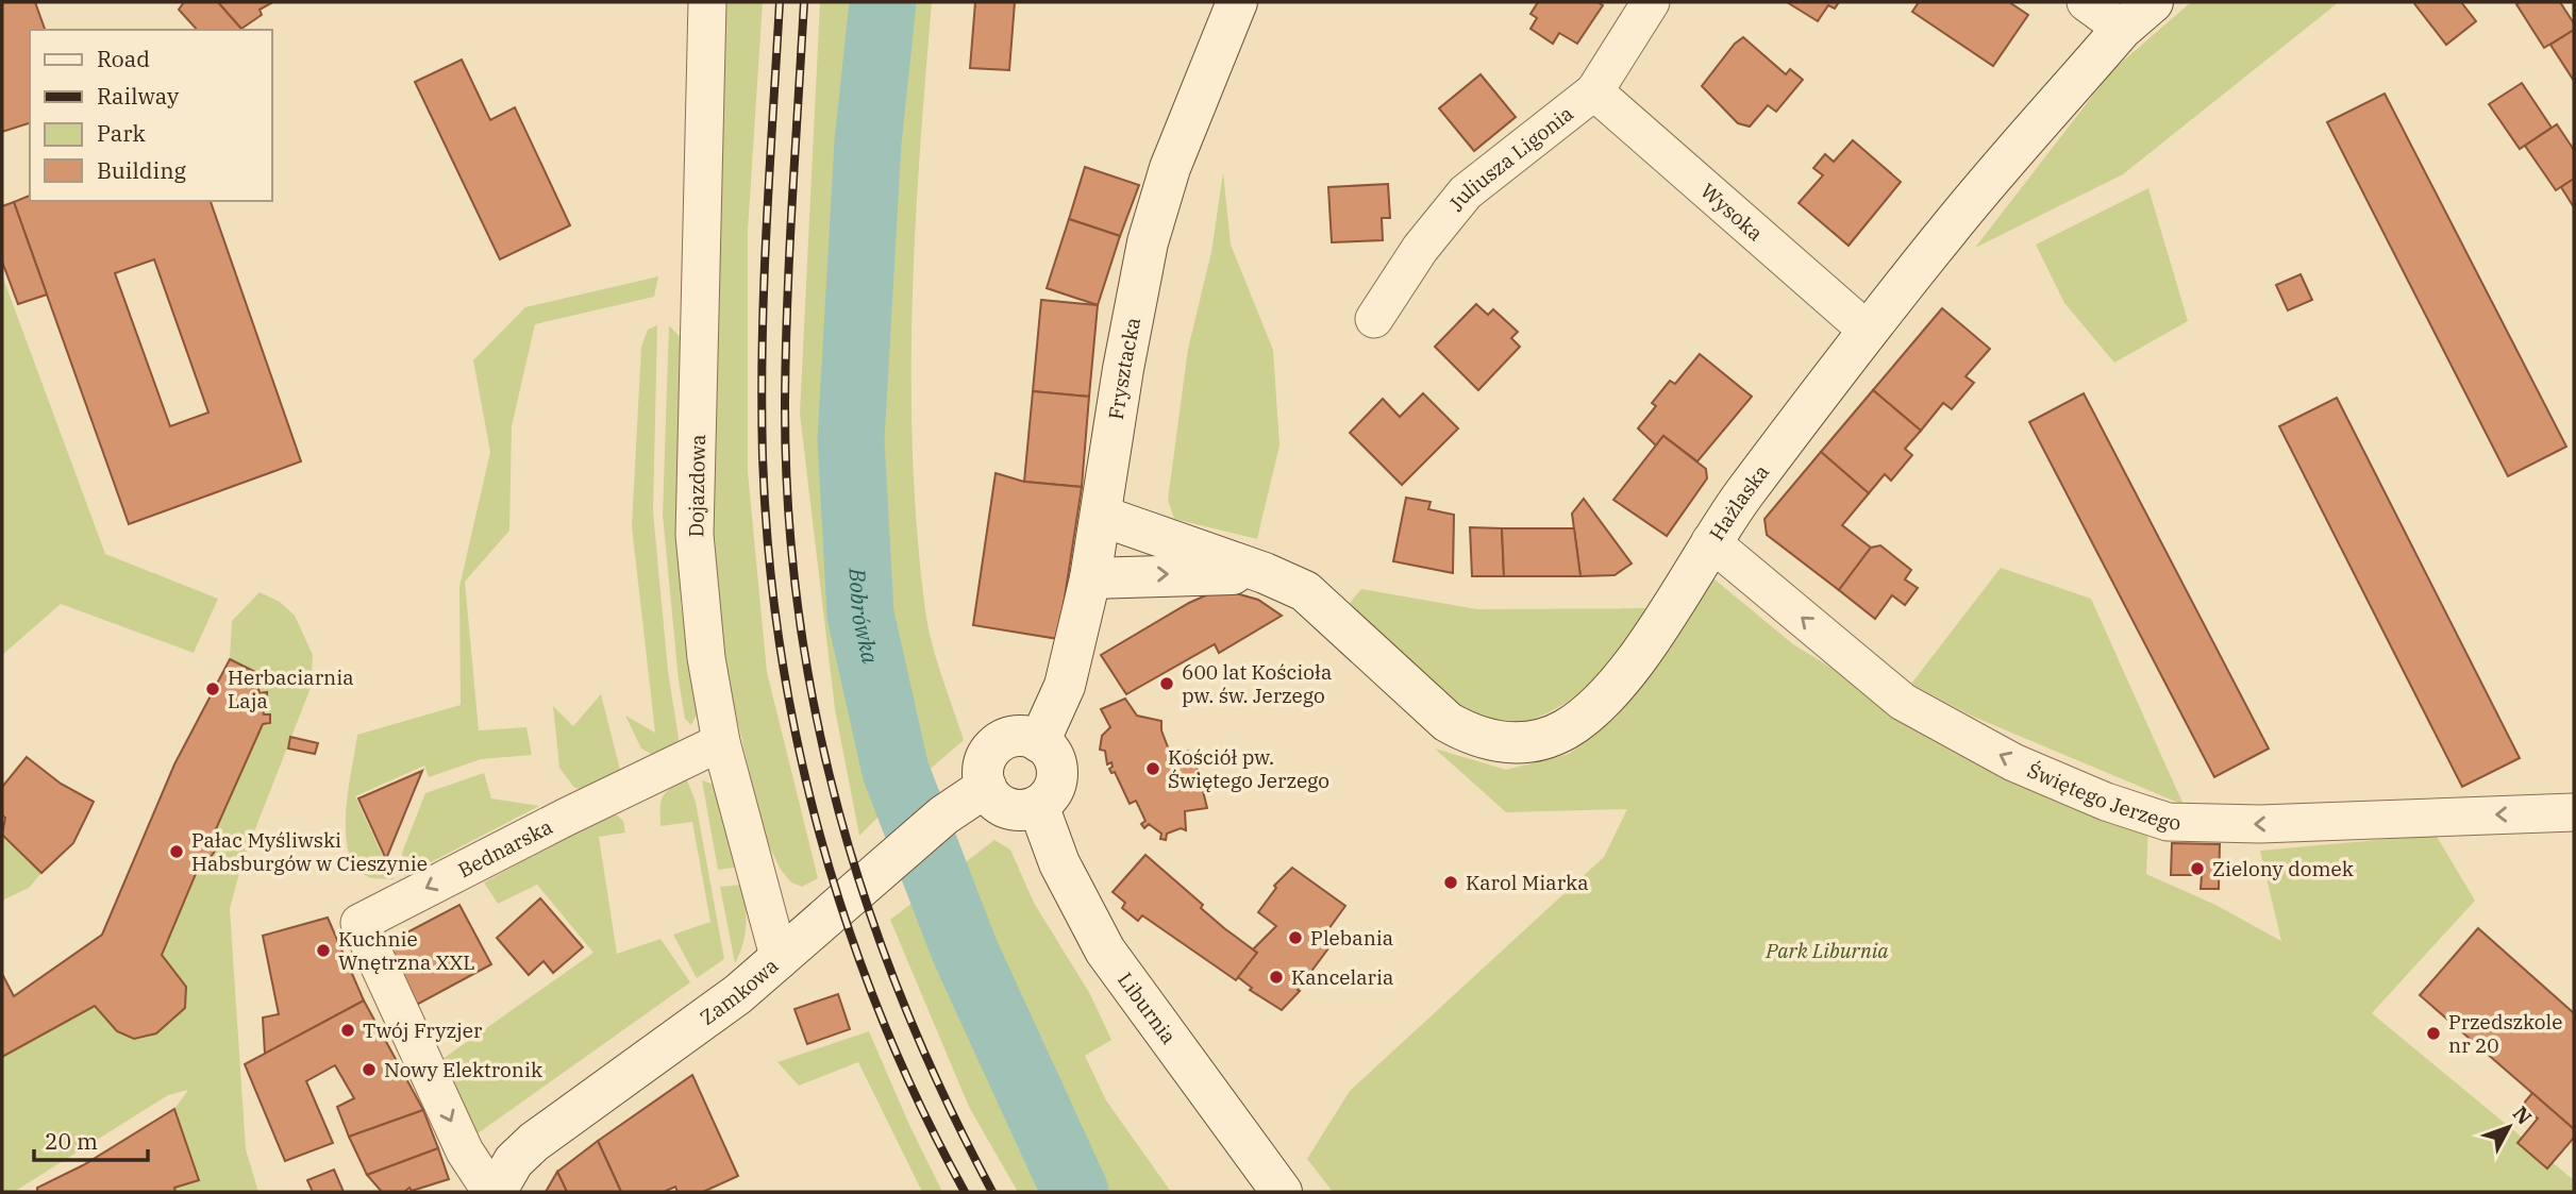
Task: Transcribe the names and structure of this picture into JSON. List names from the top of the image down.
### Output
{
  "streets": {
    "street": [
      "Juliusza Ligonia",
      "Wysoka",
      "Frysztacka",
      "Dojazdowa",
      "Hażlaska",
      "Świętego Jerzego",
      "Bednarska",
      "Zamkowa",
      "Liburnia"
    ]
  },
  "crossings": [
    ["Juliusza Ligonia", "Wysoka"],
    ["Wysoka", "Hażlaska"],
    ["Frysztacka", "Hażlaska"],
    ["Frysztacka", "Zamkowa"],
    ["Frysztacka", "Liburnia"],
    ["Dojazdowa", "Bednarska"],
    ["Dojazdowa", "Zamkowa"],
    ["Hażlaska", "Świętego Jerzego"],
    ["Bednarska", "Zamkowa"],
    ["Zamkowa", "Liburnia"]
  ],
  "one_way": ["Świętego Jerzego"],
  "water": ["Bobrówka"],
  "parks": ["Park Liburnia"],
  "places": [
    "600 lat Kościoła pw. św. Jerzego",
    "Herbaciarnia Laja",
    "Kościół pw. Świętego Jerzego",
    "Pałac Myśliwski Habsburgów w Cieszynie",
    "Zielony domek",
    "Karol Miarka",
    "Plebania",
    "Kuchnie Wnętrzna XXL",
    "Kancelaria",
    "Twój Fryzjer",
    "Przedszkole nr 20",
    "Nowy Elektronik"
  ],
  "legend": [
    "Road",
    "Railway",
    "Park",
    "Building"
  ],
  "scale_bar": "20 m",
  "north": "top right"
}
